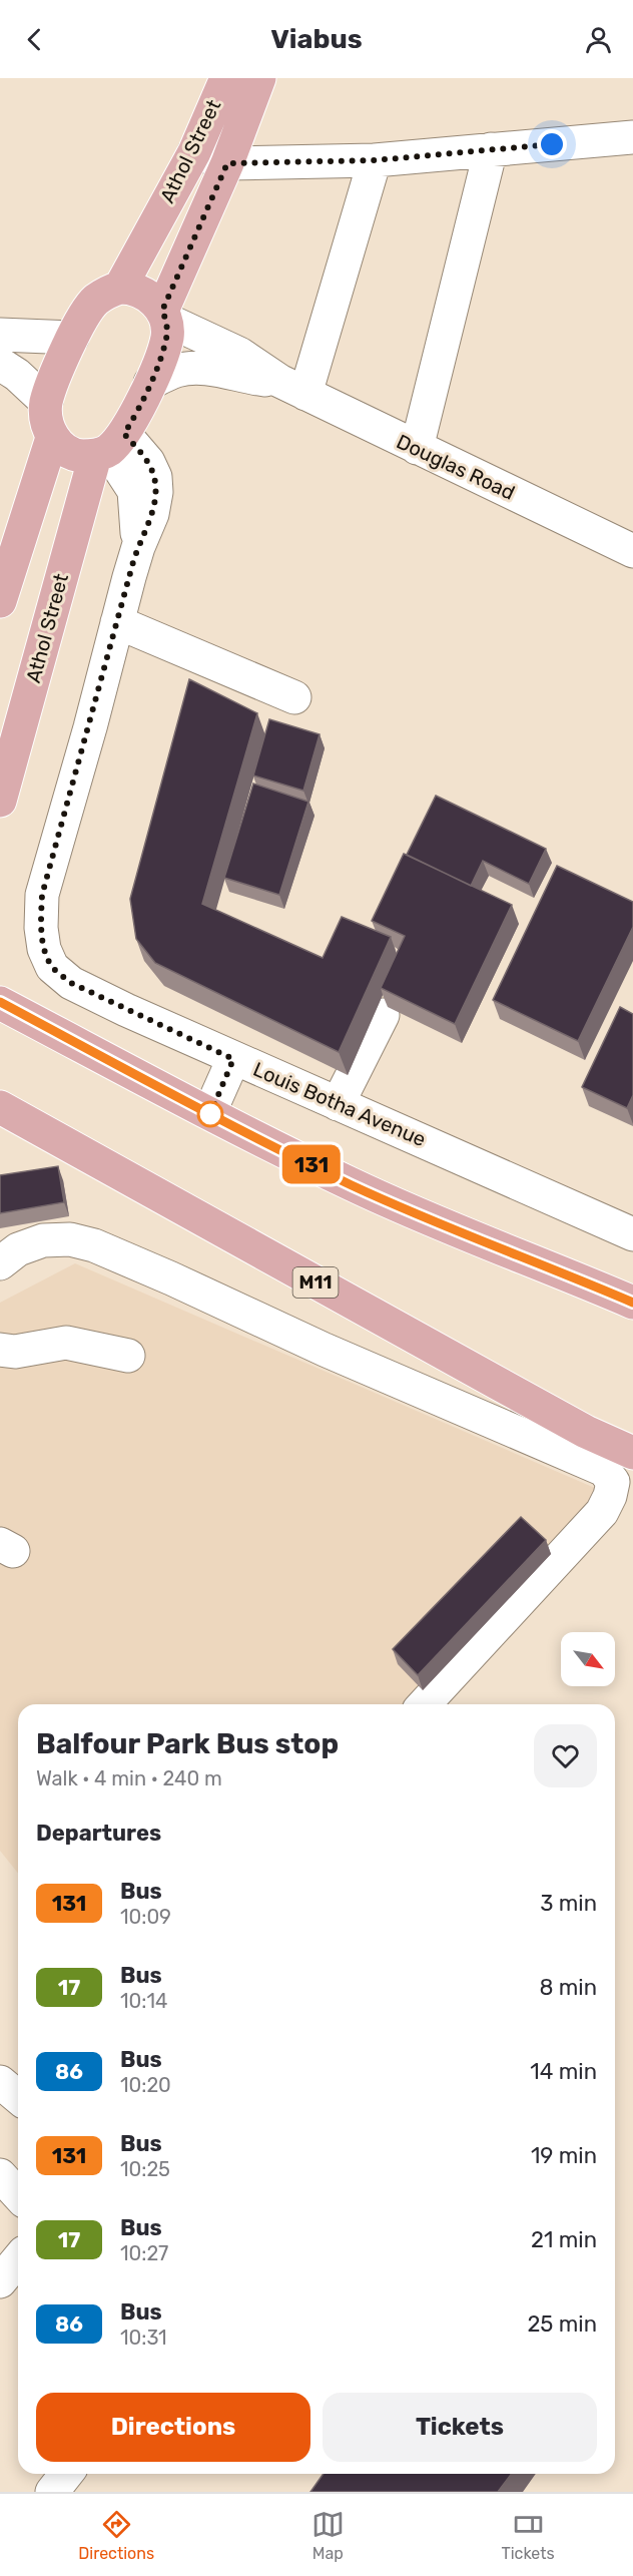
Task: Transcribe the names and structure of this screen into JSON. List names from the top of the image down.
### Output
{
  "streets": {
    "main road": ["Athol Street", "M11"],
    "street": ["Douglas Road", "Louis Botha Avenue"]
  },
  "crossings": [
    ["Athol Street", "Douglas Road"],
    ["Athol Street", "Louis Botha Avenue"]
  ],
  "lines": ["bus line 131"],
  "north": "bottom right",
  "page": {
    "header": "Viabus",
    "on_map": "131",
    "heading": [
      ["Balfour Park Bus stop", "Walk · 4 min · 240 m"],
      "Departures"
    ],
    "list": [
      {
        "mark": "131",
        "name": "Bus",
        "note": "10:09",
        "value": "3 min"
      },
      {
        "mark": "17",
        "name": "Bus",
        "note": "10:14",
        "value": "8 min"
      },
      {
        "mark": "86",
        "name": "Bus",
        "note": "10:20",
        "value": "14 min"
      },
      {
        "mark": "131",
        "name": "Bus",
        "note": "10:25",
        "value": "19 min"
      },
      {
        "mark": "17",
        "name": "Bus",
        "note": "10:27",
        "value": "21 min"
      },
      {
        "mark": "86",
        "name": "Bus",
        "note": "10:31",
        "value": "25 min"
      }
    ],
    "buttons": ["Directions", "Tickets"],
    "tabs": ["Directions", "Map", "Tickets"]
  }
}
